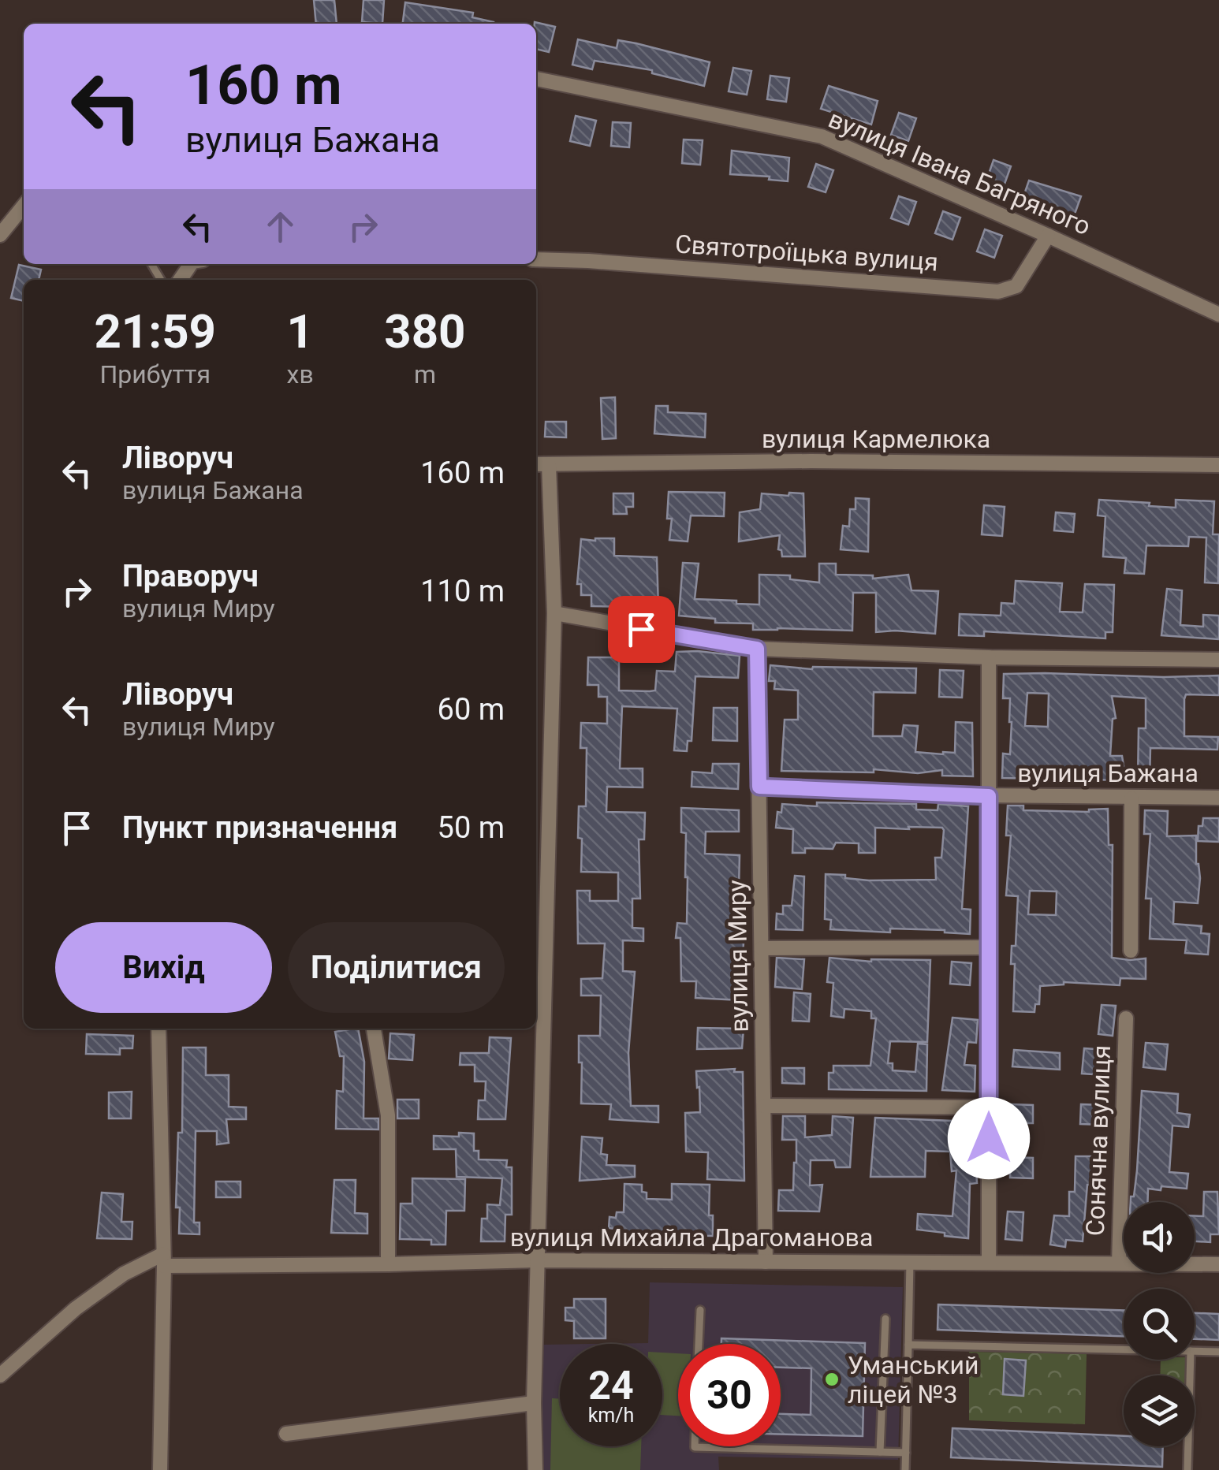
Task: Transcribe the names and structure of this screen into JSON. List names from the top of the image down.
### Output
{
  "streets": {
    "street": [
      "вулиця Івана Багряного",
      "Святотроїцька вулиця",
      "вулиця Кармелюка",
      "вулиця Бажана",
      "вулиця Миру",
      "Сонячна вулиця",
      "вулиця Михайла Драгоманова"
    ]
  },
  "crossings": [
    ["вулиця Івана Багряного", "Святотроїцька вулиця"],
    ["вулиця Бажана", "вулиця Миру"],
    ["вулиця Миру", "вулиця Михайла Драгоманова"],
    ["Сонячна вулиця", "вулиця Михайла Драгоманова"]
  ],
  "places": ["Уманський ліцей №3"],
  "page": {
    "turn": ["160 m", "вулиця Бажана"],
    "eta": [
      "21:59",
      "Прибуття",
      "1",
      "хв",
      "380",
      "m"
    ],
    "list": [
      {
        "name": "Ліворуч",
        "note": "вулиця Бажана",
        "value": "160 m"
      },
      {
        "name": "Праворуч",
        "note": "вулиця Миру",
        "value": "110 m"
      },
      {
        "name": "Ліворуч",
        "note": "вулиця Миру",
        "value": "60 m"
      },
      {
        "name": "Пункт призначення",
        "value": "50 m"
      }
    ],
    "buttons": ["Вихід", "Поділитися"],
    "speed": "24 km/h",
    "limit": "30"
  }
}
